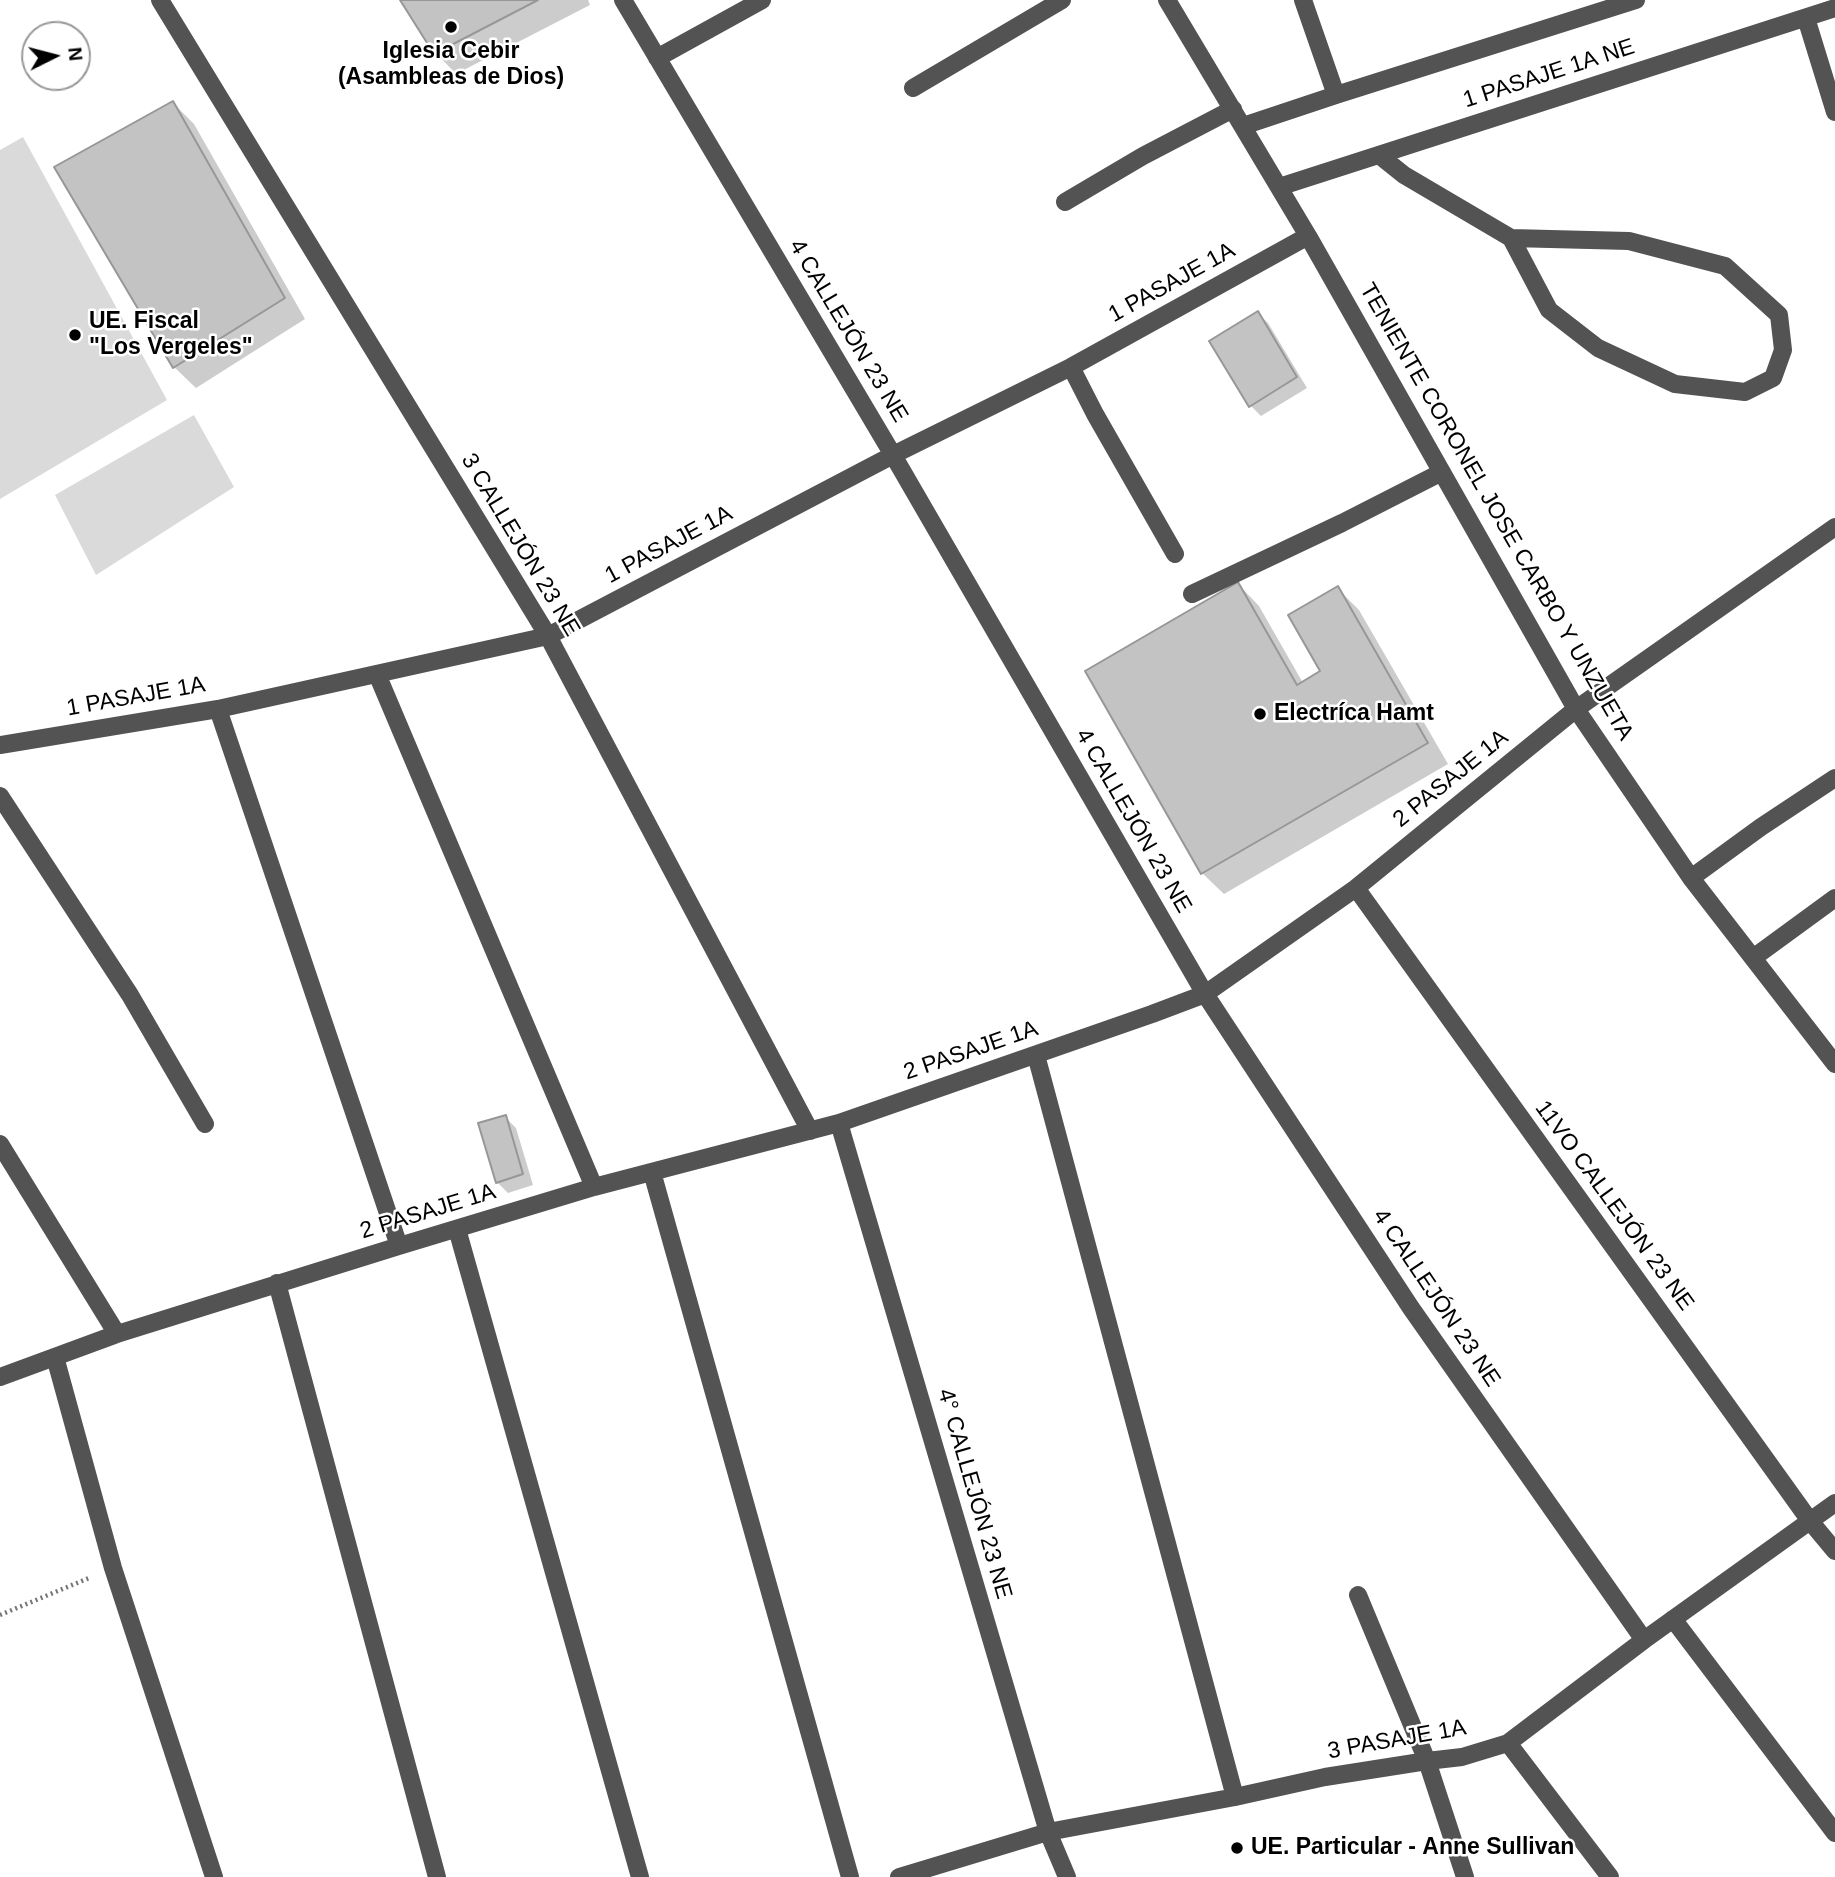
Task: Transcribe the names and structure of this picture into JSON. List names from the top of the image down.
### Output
{
  "streets": {
    "street": [
      "1 PASAJE 1A NE",
      "1 PASAJE 1A",
      "4 CALLEJÓN 23 NE",
      "TENIENTE CORONEL JOSE CARBO Y UNZUETA",
      "3 CALLEJÓN 23 NE",
      "2 PASAJE 1A",
      "11VO CALLEJÓN 23 NE",
      "4° CALLEJÓN 23 NE",
      "3 PASAJE 1A"
    ]
  },
  "crossings": [
    ["1 PASAJE 1A NE", "TENIENTE CORONEL JOSE CARBO Y UNZUETA"],
    ["1 PASAJE 1A", "4 CALLEJÓN 23 NE"],
    ["1 PASAJE 1A", "TENIENTE CORONEL JOSE CARBO Y UNZUETA"],
    ["1 PASAJE 1A", "3 CALLEJÓN 23 NE"],
    ["4 CALLEJÓN 23 NE", "2 PASAJE 1A"],
    ["4 CALLEJÓN 23 NE", "3 PASAJE 1A"],
    ["TENIENTE CORONEL JOSE CARBO Y UNZUETA", "2 PASAJE 1A"],
    ["3 CALLEJÓN 23 NE", "2 PASAJE 1A"],
    ["2 PASAJE 1A", "11VO CALLEJÓN 23 NE"],
    ["2 PASAJE 1A", "4° CALLEJÓN 23 NE"],
    ["11VO CALLEJÓN 23 NE", "3 PASAJE 1A"],
    ["4° CALLEJÓN 23 NE", "3 PASAJE 1A"]
  ],
  "places": [
    "Iglesia Cebir (Asambleas de Dios)",
    "UE. Fiscal \"Los Vergeles\"",
    "Electríca Hamt",
    "UE. Particular - Anne Sullivan"
  ],
  "north": "right"
}
